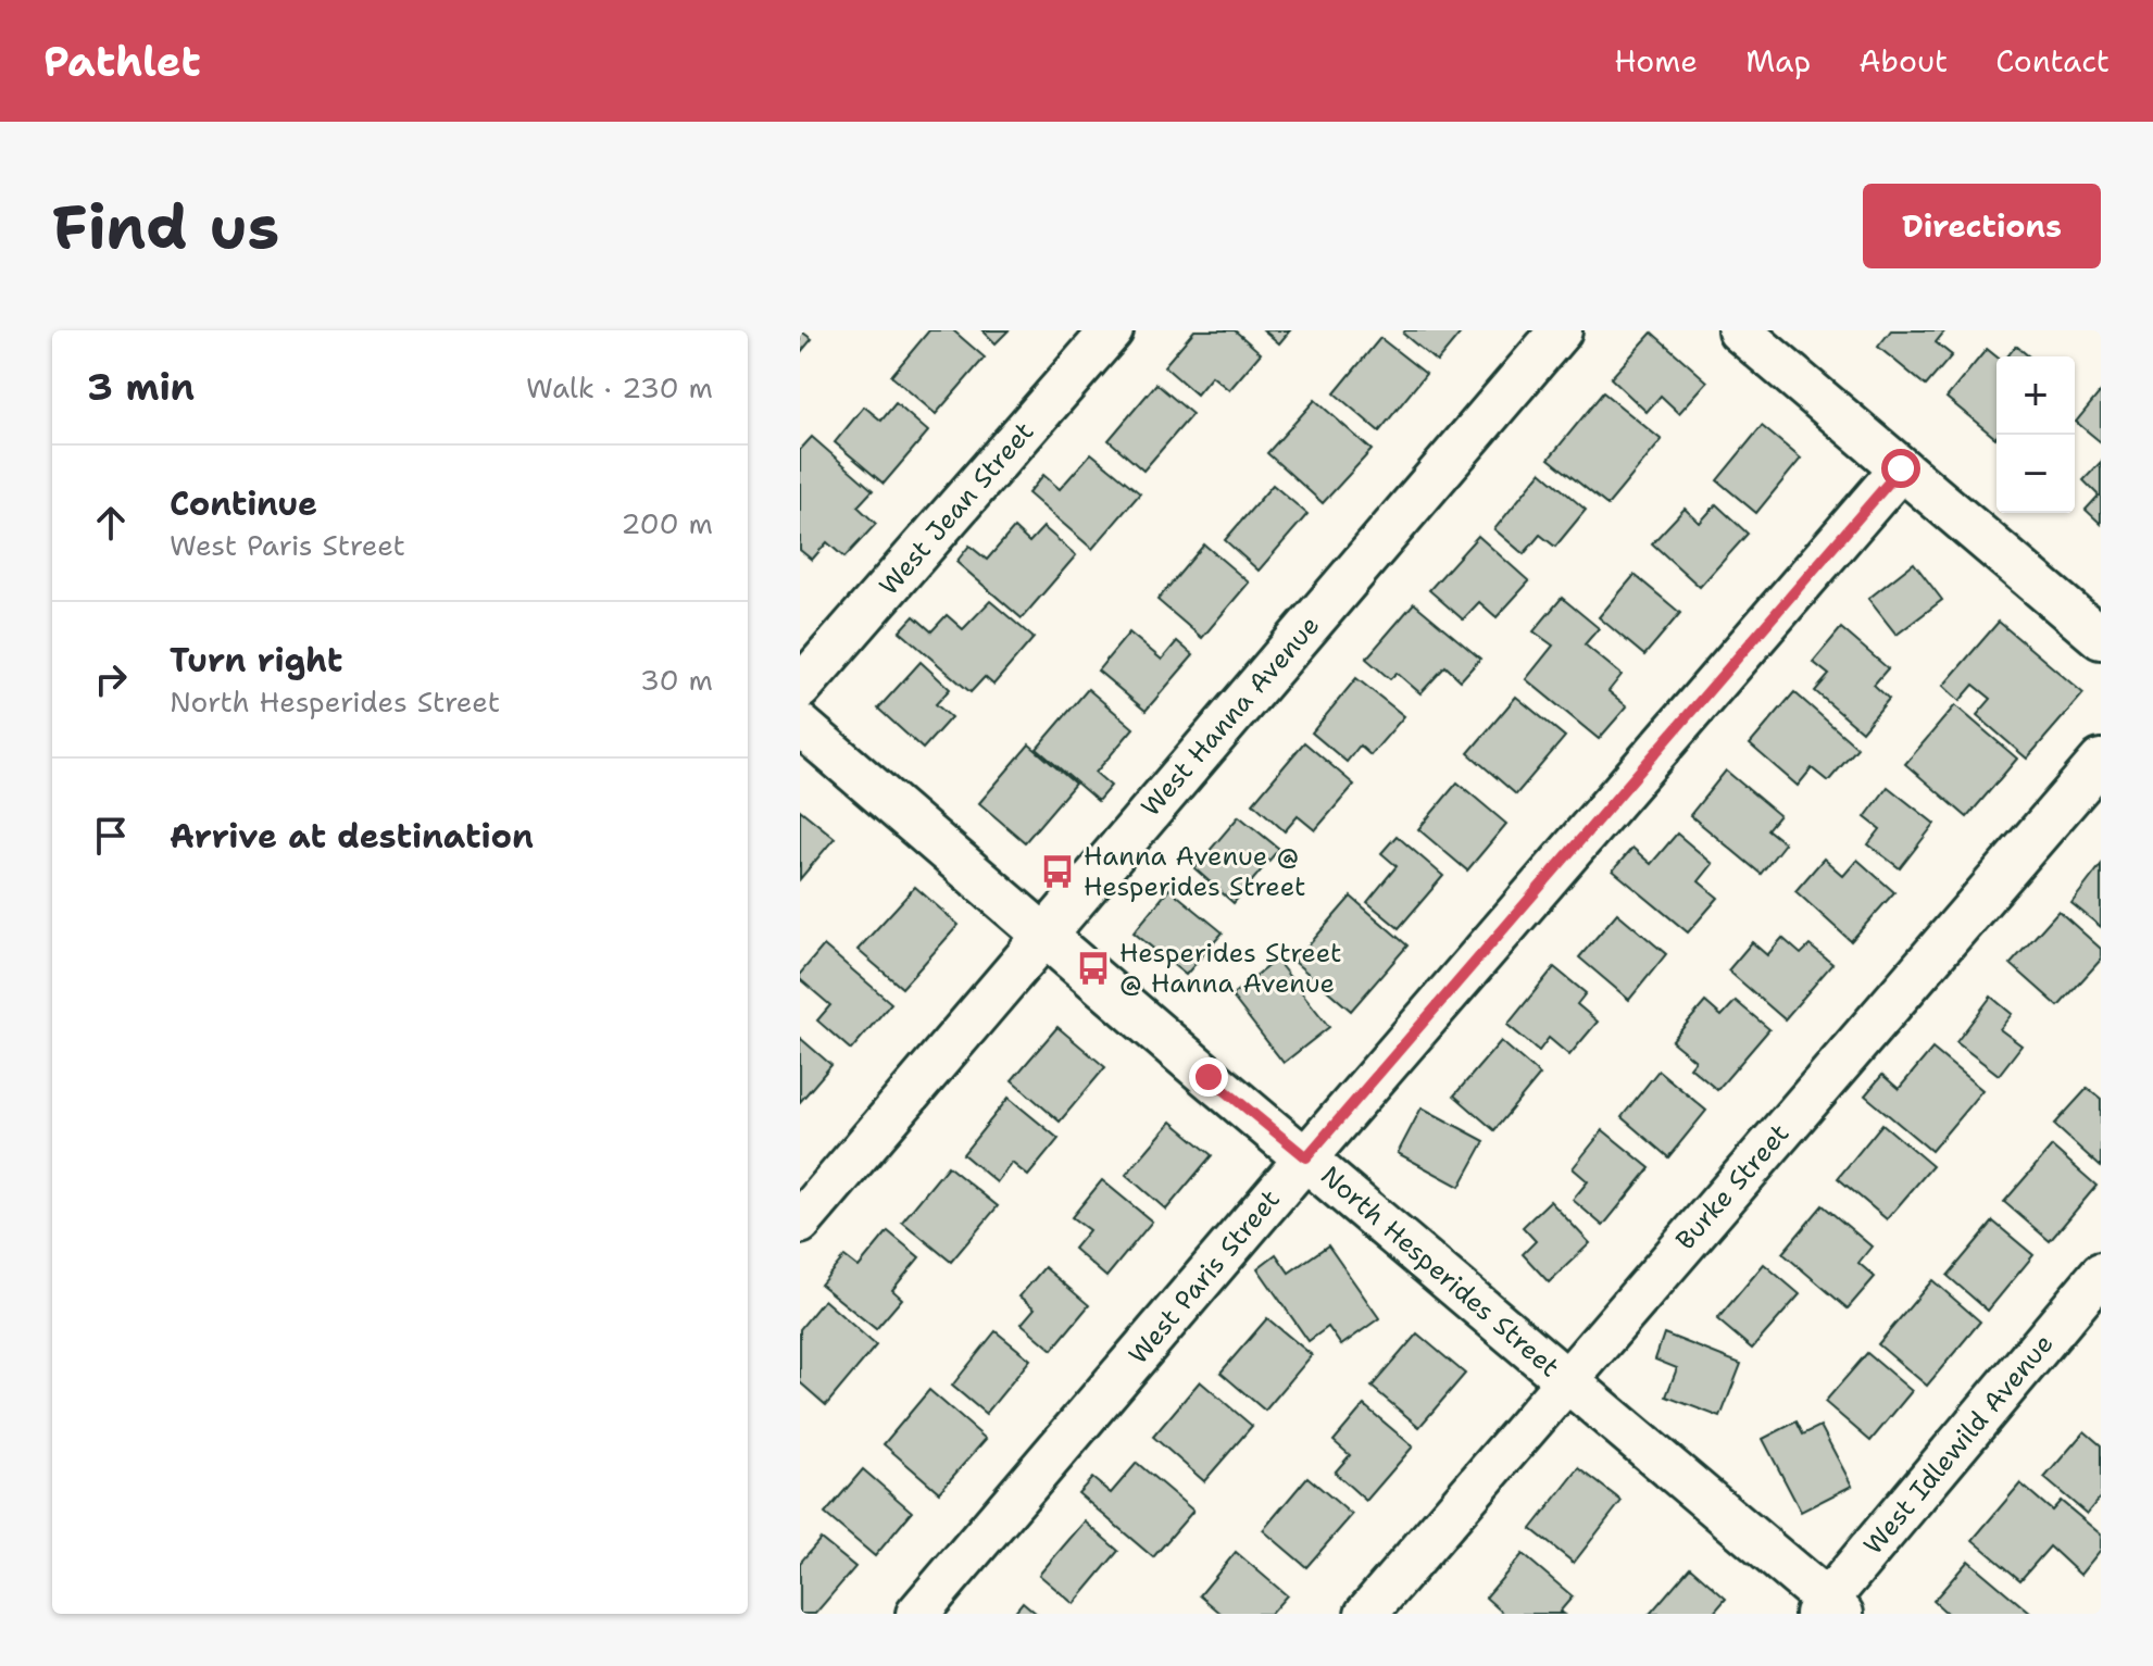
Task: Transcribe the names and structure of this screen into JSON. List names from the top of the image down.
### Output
{
  "streets": {
    "street": [
      "West Jean Street",
      "West Hanna Avenue",
      "Burke Street",
      "North Hesperides Street",
      "West Paris Street",
      "West Idlewild Avenue"
    ]
  },
  "crossings": [
    ["West Hanna Avenue", "North Hesperides Street"],
    ["Burke Street", "North Hesperides Street"],
    ["North Hesperides Street", "West Paris Street"],
    ["North Hesperides Street", "West Idlewild Avenue"]
  ],
  "places": {
    "bus stop": ["Hanna Avenue @ Hesperides Street", "Hesperides Street @ Hanna Avenue"]
  },
  "page": {
    "header": "Pathlet",
    "nav": [
      "Home",
      "Map",
      "About",
      "Contact"
    ],
    "buttons": "Directions",
    "title": "Find us",
    "heading": ["3 min", "Walk · 230 m"],
    "map_buttons": ["+", "−"],
    "list": [
      ["Continue", "West Paris Street", "200 m"],
      ["Turn right", "North Hesperides Street", "30 m"],
      "Arrive at destination"
    ]
  }
}
